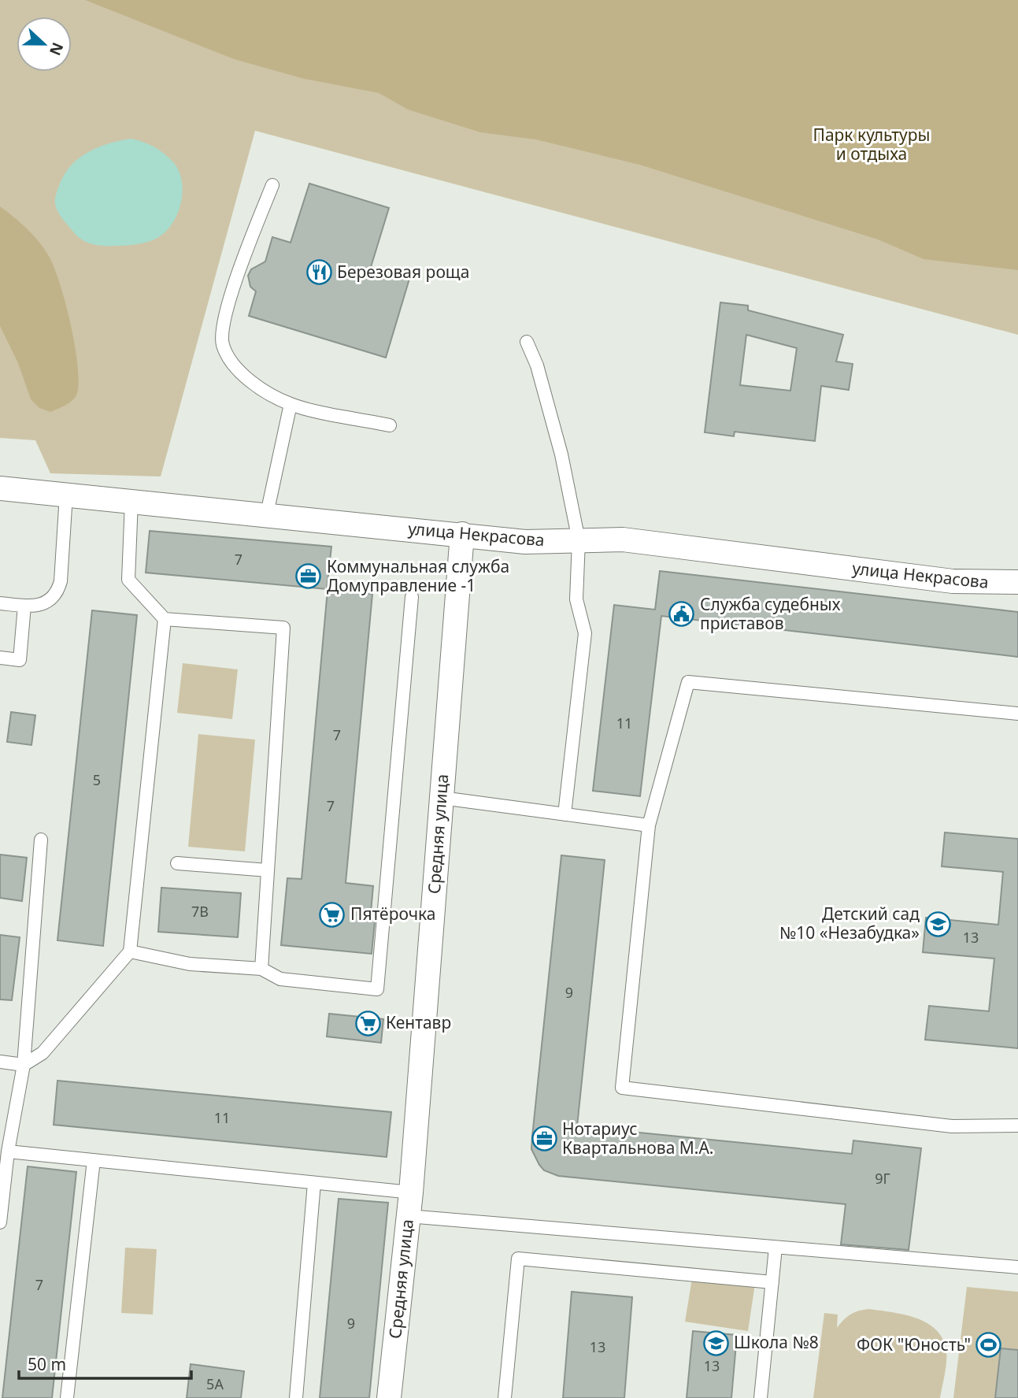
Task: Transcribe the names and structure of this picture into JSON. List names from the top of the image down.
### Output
{
  "streets": {
    "street": ["улица Некрасова", "Средняя улица"]
  },
  "crossings": [
    ["улица Некрасова", "Средняя улица"]
  ],
  "parks": ["Парк культуры и отдыха"],
  "places": {
    "restaurant": ["Березовая роща"],
    "office": ["Коммунальная служба Домуправление -1", "Нотариус Квартальнова М.А."],
    "public building": ["Служба судебных приставов"],
    "supermarket": ["Пятёрочка", "Кентавр"],
    "school or university": ["Детский сад №10 «Незабудка»", "Школа №8"],
    "sports": ["ФОК \"Юность\""]
  },
  "house_numbers": [
    "7",
    "11",
    "7",
    "5",
    "7",
    "7В",
    "13",
    "9",
    "11",
    "9Г",
    "7",
    "9",
    "13",
    "13",
    "5А"
  ],
  "scale_bar": "50 m",
  "north": "right"
}
